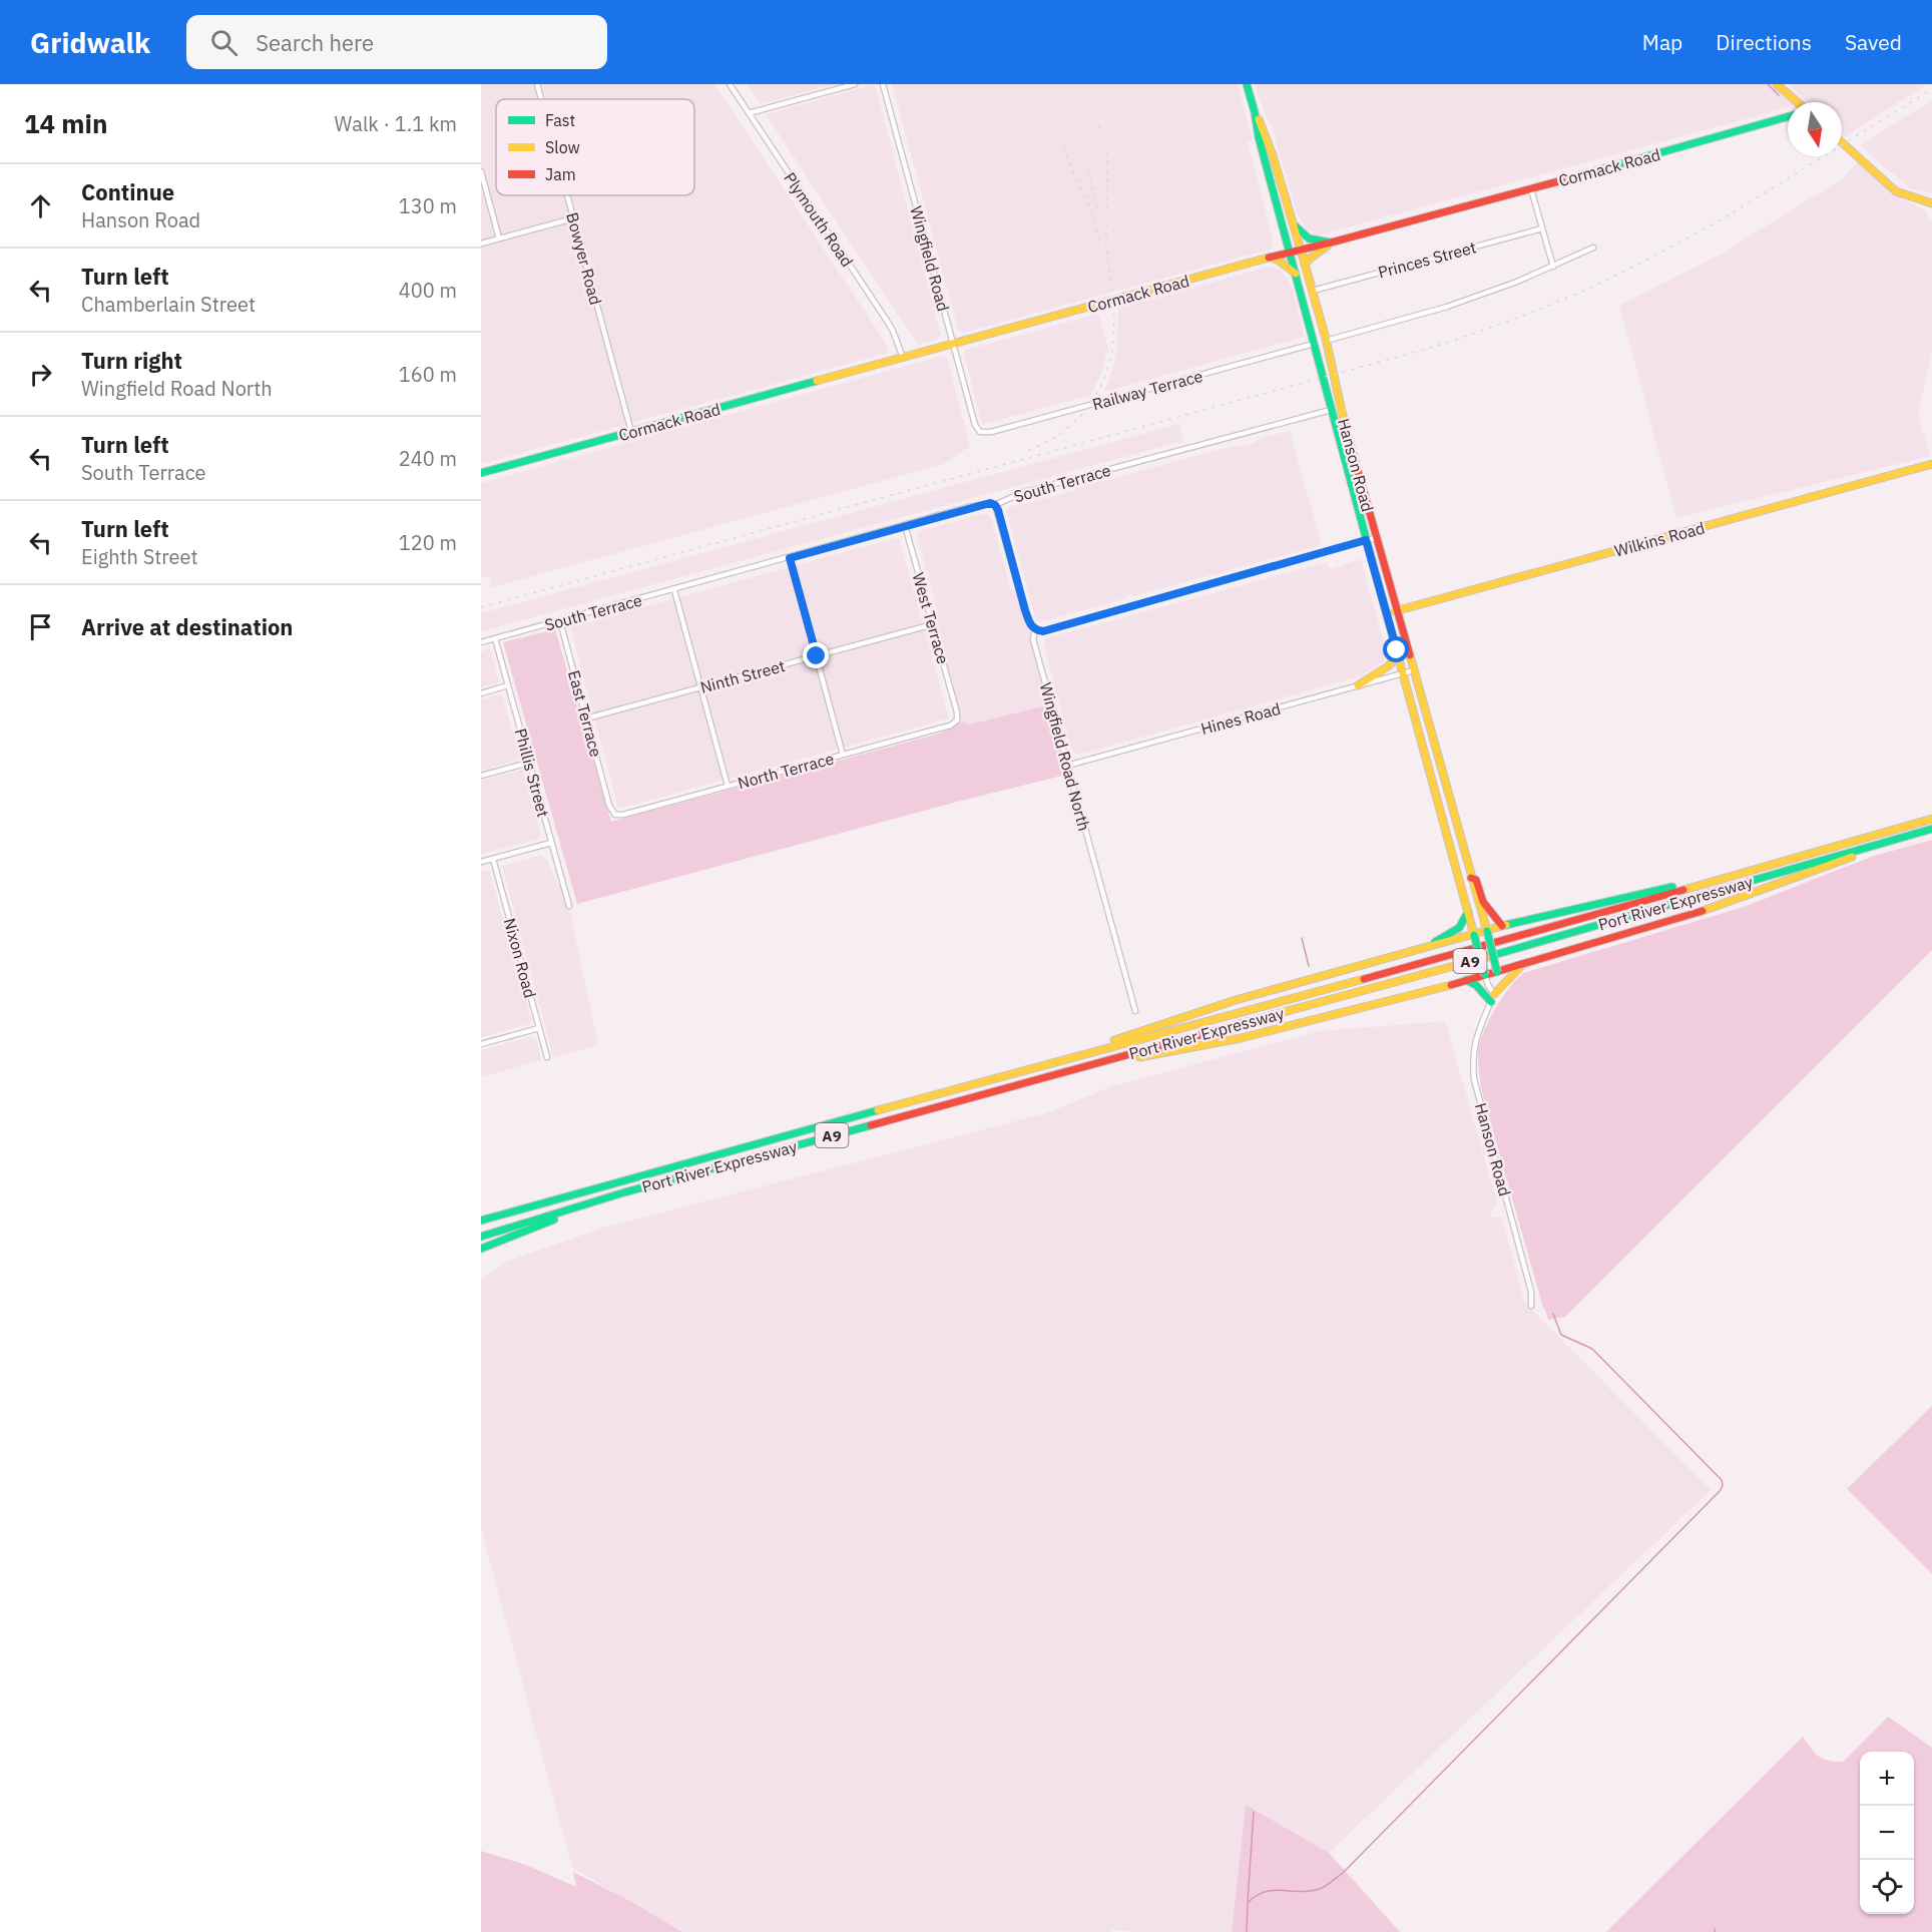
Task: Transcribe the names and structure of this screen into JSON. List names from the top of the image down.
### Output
{
  "streets": {
    "main road": [
      "Cormack Road",
      "Hanson Road",
      "Wilkins Road",
      "Port River Expressway",
      "A9"
    ],
    "street": [
      "Plymouth Road",
      "Bowyer Road",
      "Wingfield Road",
      "Princes Street",
      "Railway Terrace",
      "South Terrace",
      "West Terrace",
      "Ninth Street",
      "East Terrace",
      "Hines Road",
      "Wingfield Road North",
      "North Terrace",
      "Phillis Street",
      "Nixon Road"
    ]
  },
  "crossings": [
    ["Cormack Road", "Plymouth Road"],
    ["Cormack Road", "Bowyer Road"],
    ["Cormack Road", "Wingfield Road"],
    ["Cormack Road", "Hanson Road"],
    ["Wingfield Road", "Railway Terrace"],
    ["Princes Street", "Hanson Road"],
    ["Railway Terrace", "Hanson Road"],
    ["Hanson Road", "South Terrace"],
    ["Hanson Road", "Wilkins Road"],
    ["Hanson Road", "Hines Road"],
    ["South Terrace", "West Terrace"],
    ["South Terrace", "East Terrace"],
    ["South Terrace", "Wingfield Road North"],
    ["South Terrace", "Phillis Street"],
    ["West Terrace", "Ninth Street"],
    ["West Terrace", "North Terrace"],
    ["Ninth Street", "East Terrace"],
    ["East Terrace", "North Terrace"],
    ["Hines Road", "Wingfield Road North"]
  ],
  "legend": ["Fast", "Slow", "Jam"],
  "north": "bottom",
  "page": {
    "header": "Gridwalk",
    "search": "Search here",
    "nav": ["Map", "Directions", "Saved"],
    "heading": ["14 min", "Walk · 1.1 km"],
    "list": [
      ["Continue", "Hanson Road", "130 m"],
      ["Turn left", "Chamberlain Street", "400 m"],
      ["Turn right", "Wingfield Road North", "160 m"],
      ["Turn left", "South Terrace", "240 m"],
      ["Turn left", "Eighth Street", "120 m"],
      "Arrive at destination"
    ],
    "map_buttons": ["+", "−"]
  }
}
